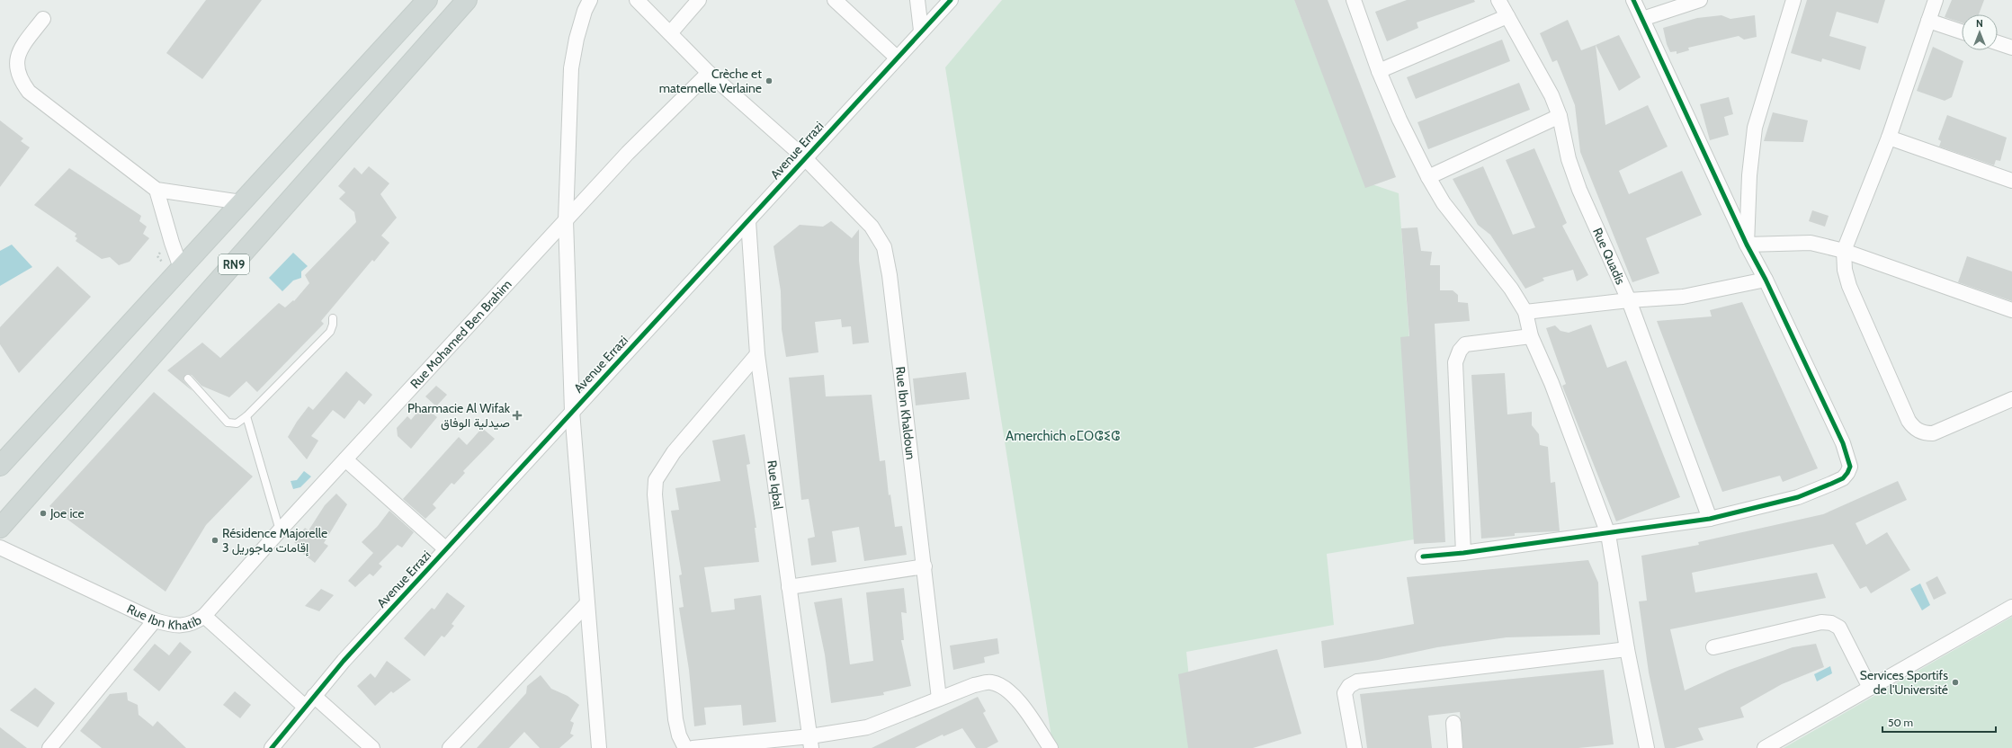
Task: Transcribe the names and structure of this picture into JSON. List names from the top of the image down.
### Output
{
  "streets": {
    "main road": ["RN9"],
    "street": [
      "Avenue Errazi",
      "Rue Quadis",
      "Rue Mohamed Ben Brahim",
      "Rue Ibn Khaldoun",
      "Rue Iqbal",
      "Rue Ibn Khatib"
    ]
  },
  "crossings": [
    ["Avenue Errazi", "Rue Ibn Khaldoun"],
    ["Avenue Errazi", "Rue Iqbal"],
    ["Avenue Errazi", "Rue Ibn Khatib"],
    ["Rue Mohamed Ben Brahim", "Rue Ibn Khaldoun"],
    ["Rue Mohamed Ben Brahim", "Rue Ibn Khatib"]
  ],
  "districts": ["Amerchich ⴰⵎⵔⵛⵉⵛ"],
  "places": {
    "other": [
      "Crèche et maternelle Verlaine",
      "Joe ice",
      "Résidence Majorelle إقامات ماجوريل 3",
      "Services Sportifs de l'Université"
    ],
    "health": ["Pharmacie Al Wifak صيدلية الوفاق"]
  },
  "scale_bar": "50 m",
  "north": "top"
}
